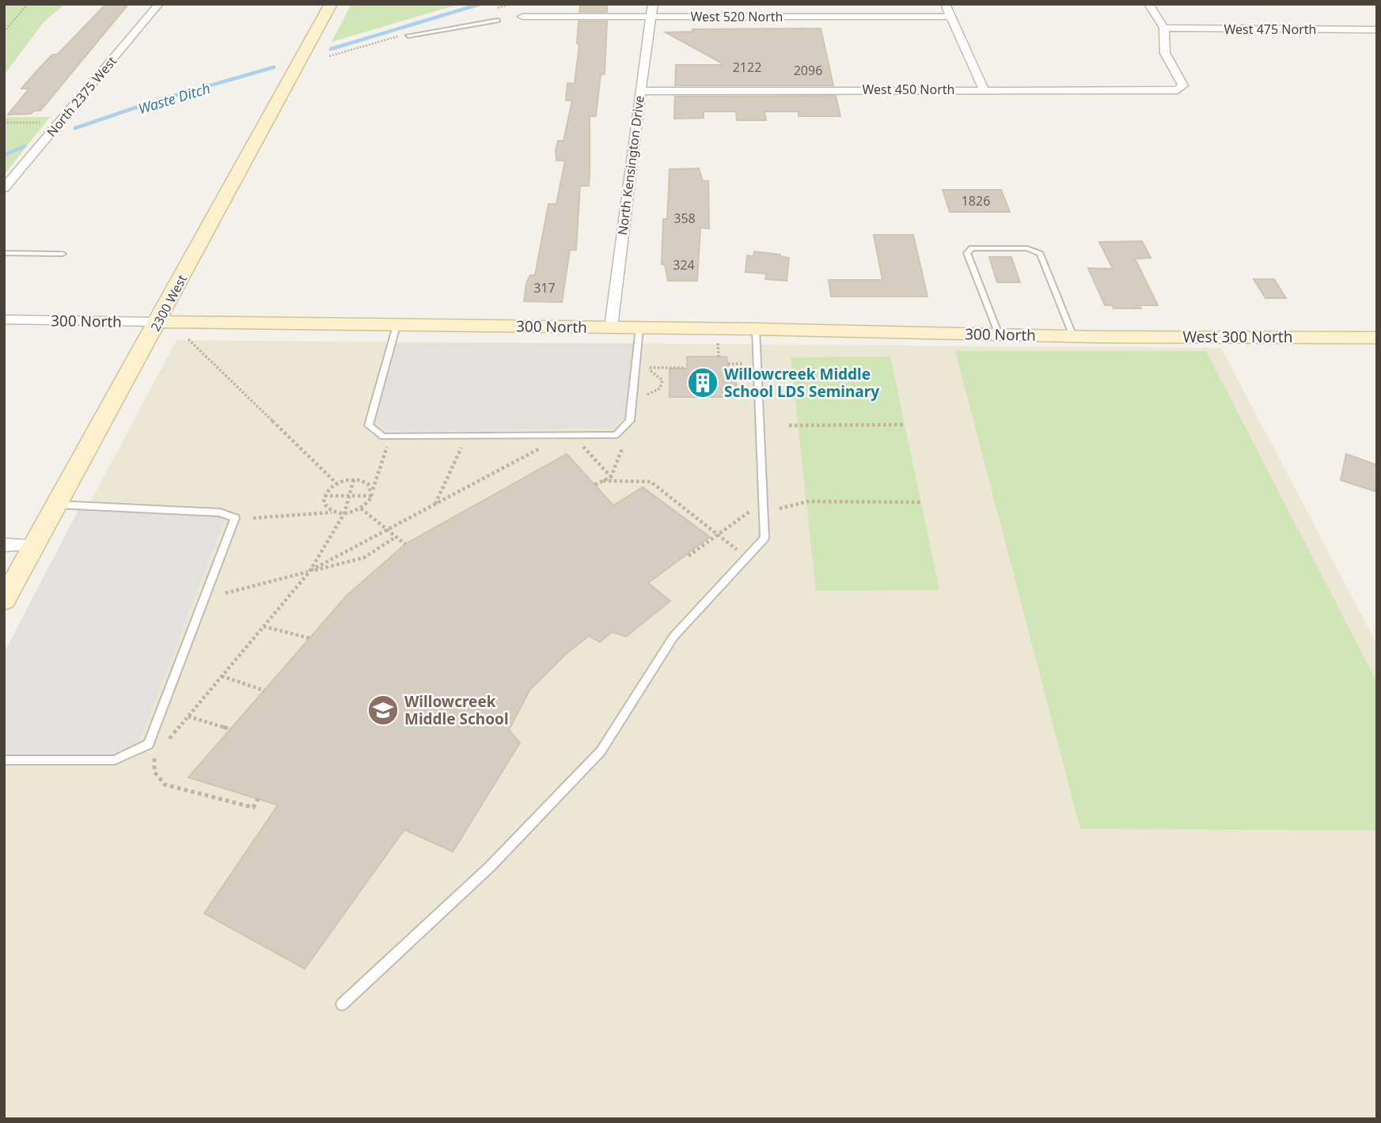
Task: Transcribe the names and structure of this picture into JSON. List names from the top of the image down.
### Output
{
  "streets": {
    "street": [
      "West 520 North",
      "West 475 North",
      "West 450 North",
      "North 2375 West",
      "North Kensington Drive",
      "2300 West",
      "300 North",
      "West 300 North"
    ]
  },
  "crossings": [
    ["West 520 North", "North Kensington Drive"],
    ["West 475 North", "West 450 North"],
    ["West 450 North", "North Kensington Drive"],
    ["North Kensington Drive", "300 North"],
    ["2300 West", "300 North"],
    ["300 North", "West 300 North"]
  ],
  "water": ["Waste Ditch"],
  "places": {
    "building": ["Willowcreek Middle School LDS Seminary"],
    "school or university": ["Willowcreek Middle School"]
  },
  "house_numbers": [
    "2122",
    "2096",
    "1826",
    "358",
    "324",
    "317"
  ]
}
